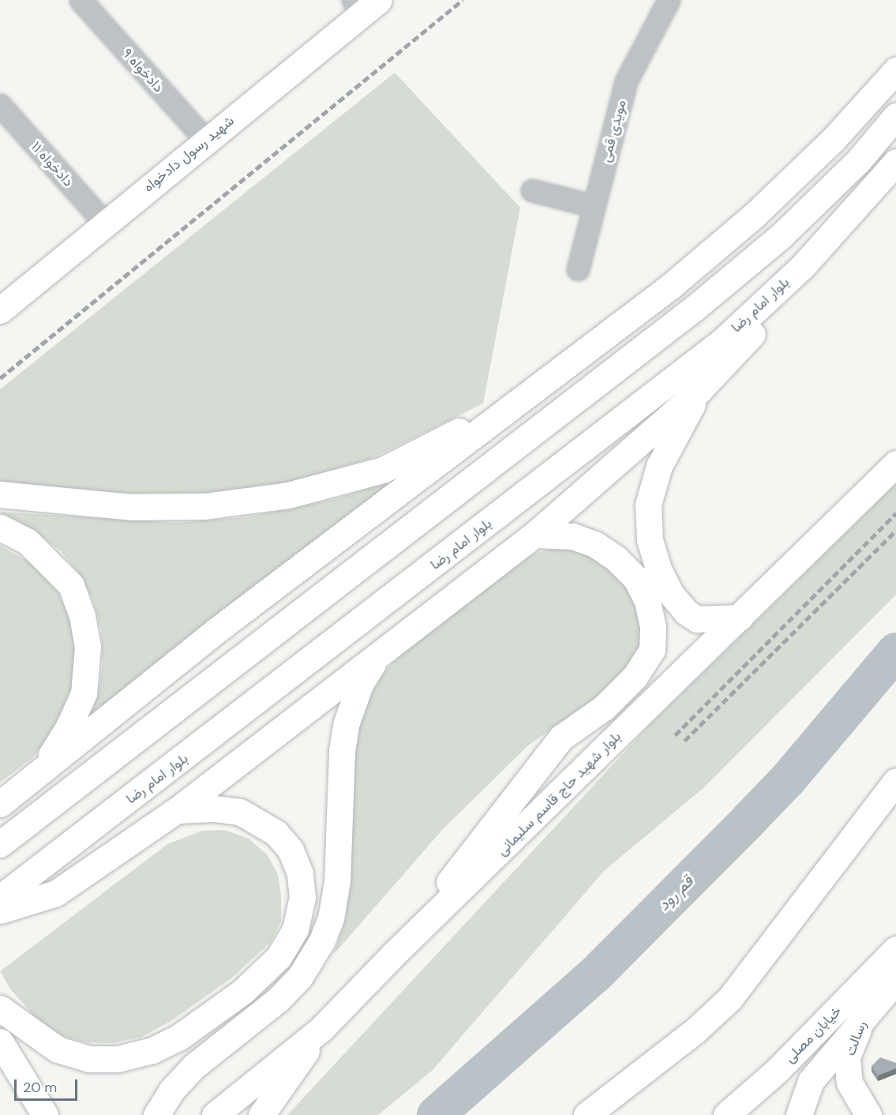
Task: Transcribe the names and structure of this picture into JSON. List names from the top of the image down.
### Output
{
  "streets": {
    "main road": [
      "شهید رسول دادخواه",
      "بلوار امام رضا",
      "بلوار شهید حاج قاسم سلیمانی",
      "خیابان مصلی",
      "رسالت"
    ],
    "street": ["دادخواه ۹", "مویدی قمی", "دادخواه ۱۱"]
  },
  "crossings": [
    ["دادخواه ۹", "شهید رسول دادخواه"],
    ["شهید رسول دادخواه", "دادخواه ۱۱"],
    ["خیابان مصلی", "رسالت"]
  ],
  "water": ["قم رود"],
  "scale_bar": "20 m"
}
